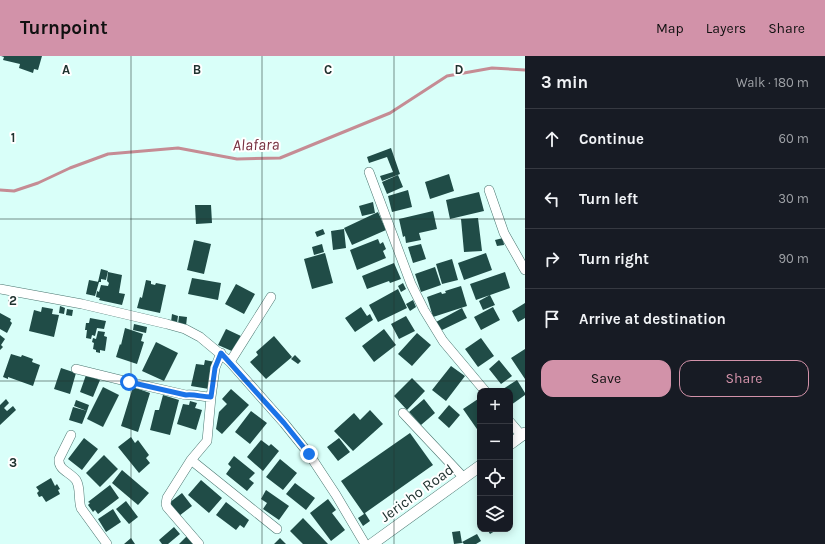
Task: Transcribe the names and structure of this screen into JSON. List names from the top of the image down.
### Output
{
  "streets": {
    "street": ["Jericho Road"]
  },
  "water": ["Alafara"],
  "page": {
    "header": "Turnpoint",
    "nav": ["Map", "Layers", "Share"],
    "heading": ["3 min", "Walk · 180 m"],
    "list": [
      ["Continue", "60 m"],
      ["Turn left", "30 m"],
      ["Turn right", "90 m"],
      "Arrive at destination"
    ],
    "buttons": ["Save", "Share"],
    "map_buttons": ["+", "−"]
  },
  "grid": {
    "columns": [
      "A",
      "B",
      "C",
      "D"
    ],
    "rows": ["1", "2", "3"]
  }
}
